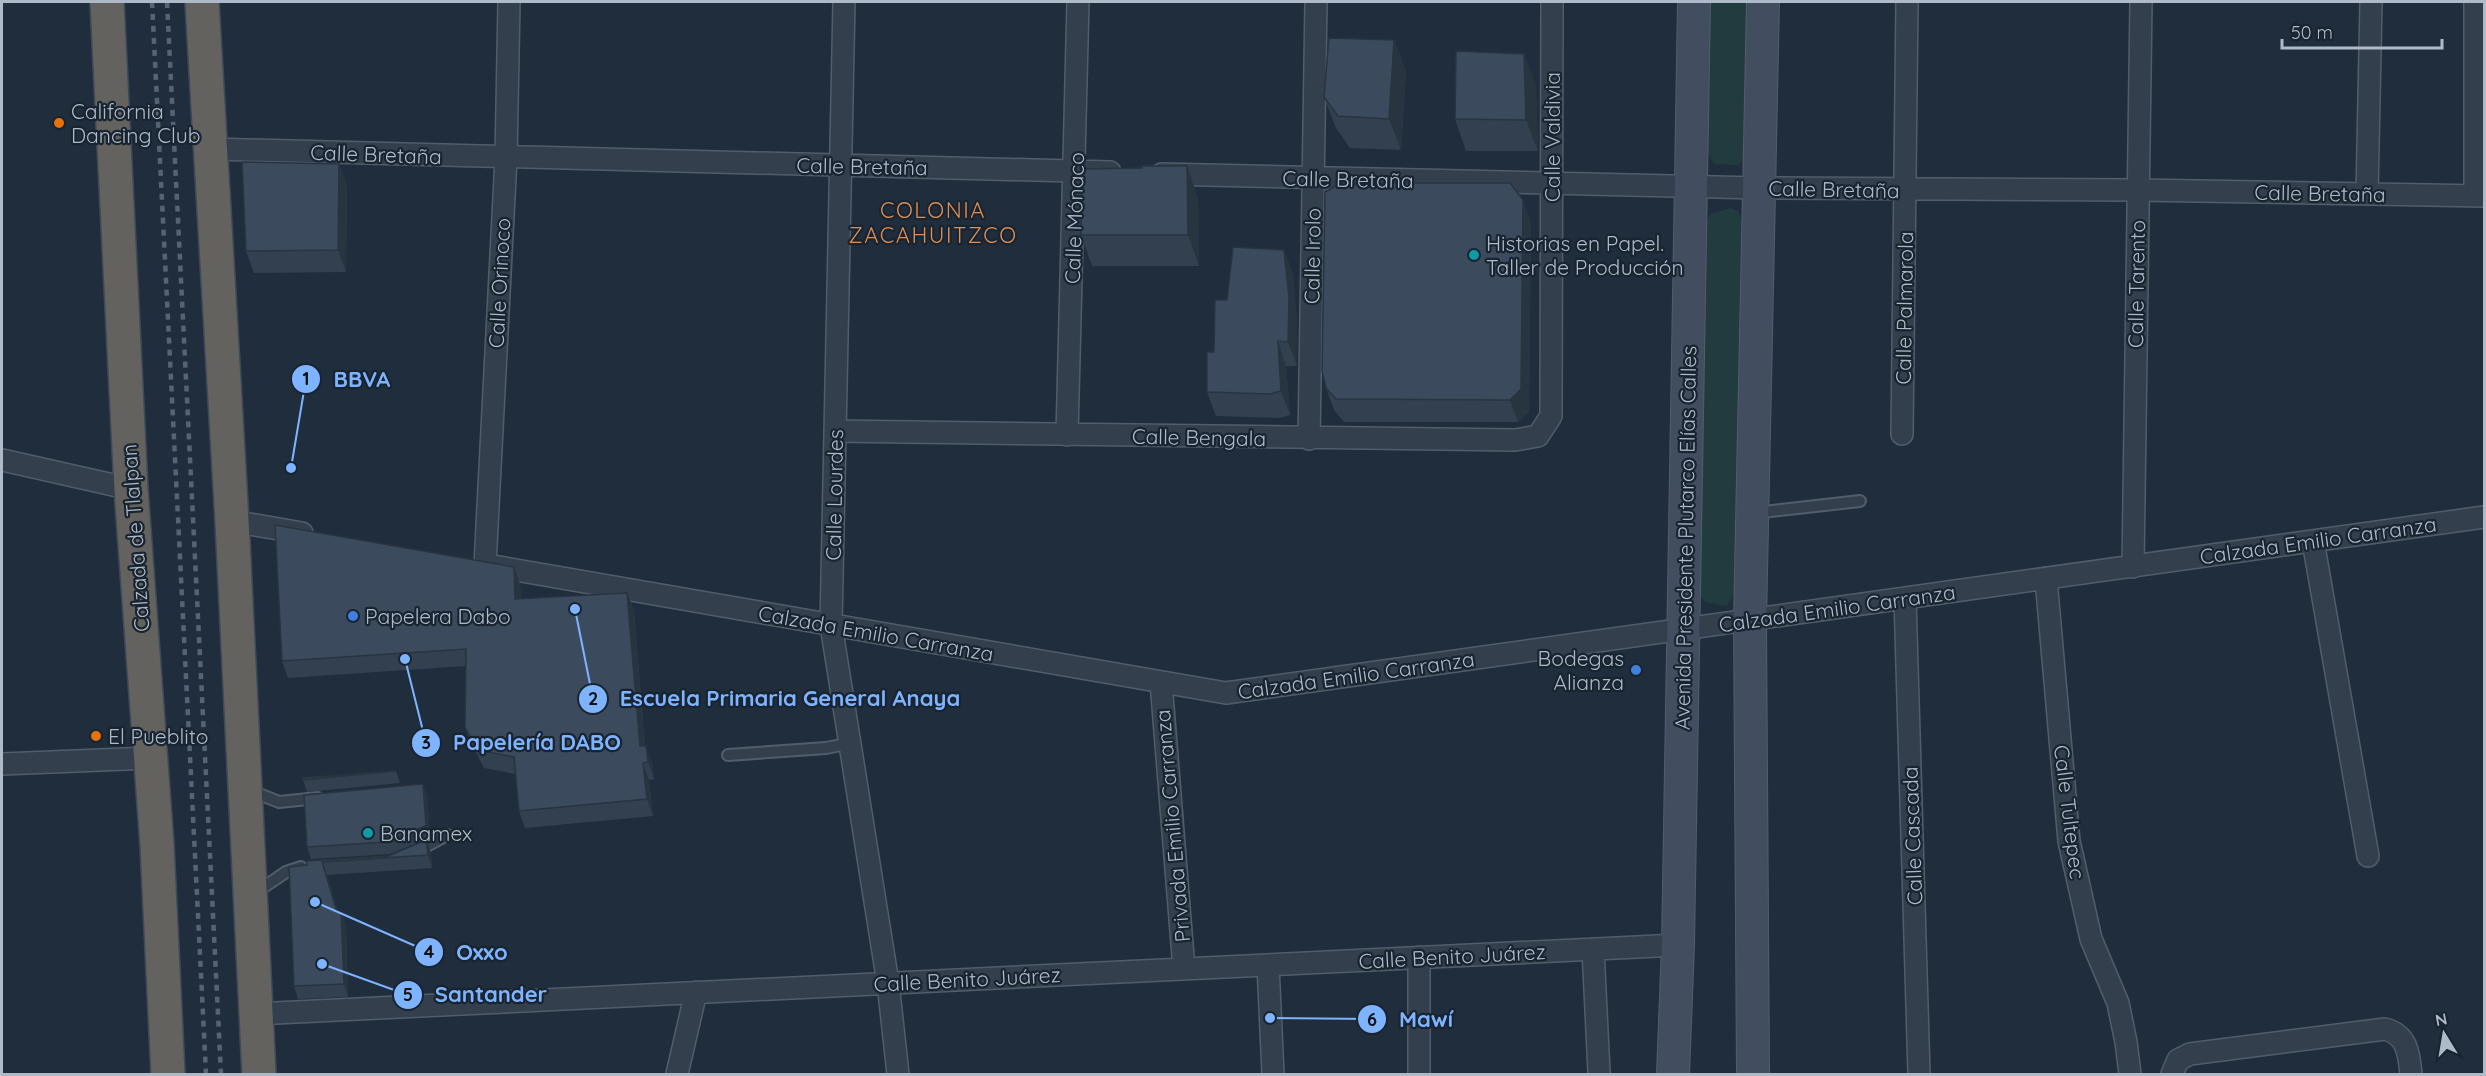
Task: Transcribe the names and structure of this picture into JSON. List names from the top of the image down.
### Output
{
  "streets": {
    "highway": ["Calzada de Tlalpan"],
    "main road": ["Avenida Presidente Plutarco Elías Calles"],
    "street": [
      "Calle Valdivia",
      "Calle Bretaña",
      "Calle Mónaco",
      "Calle Irolo",
      "Calle Orinoco",
      "Calle Tarento",
      "Calle Palmarola",
      "Calle Bengala",
      "Calle Lourdes",
      "Calzada Emilio Carranza",
      "Calle Tultepec",
      "Privada Emilio Carranza",
      "Calle Cascada",
      "Calle Benito Juárez"
    ]
  },
  "crossings": [
    ["Calle Valdivia", "Calle Bretaña"],
    ["Calle Valdivia", "Calle Bengala"],
    ["Calle Bretaña", "Calle Mónaco"],
    ["Calle Bretaña", "Calle Irolo"],
    ["Calle Bretaña", "Calle Orinoco"],
    ["Calle Bretaña", "Calle Tarento"],
    ["Calle Bretaña", "Calle Palmarola"],
    ["Calle Bretaña", "Calle Lourdes"],
    ["Calle Bretaña", "Avenida Presidente Plutarco Elías Calles"],
    ["Calle Mónaco", "Calle Bengala"],
    ["Calle Irolo", "Calle Bengala"],
    ["Calle Orinoco", "Calzada Emilio Carranza"],
    ["Calle Tarento", "Calzada Emilio Carranza"],
    ["Calle Bengala", "Calle Lourdes"],
    ["Calle Lourdes", "Calzada Emilio Carranza"],
    ["Calle Lourdes", "Calle Benito Juárez"],
    ["Avenida Presidente Plutarco Elías Calles", "Calzada Emilio Carranza"],
    ["Avenida Presidente Plutarco Elías Calles", "Calle Benito Juárez"],
    ["Calzada Emilio Carranza", "Calle Tultepec"],
    ["Calzada Emilio Carranza", "Privada Emilio Carranza"],
    ["Calzada Emilio Carranza", "Calle Cascada"],
    ["Privada Emilio Carranza", "Calle Benito Juárez"]
  ],
  "districts": ["COLONIA ZACAHUITZCO"],
  "places": [
    "California Dancing Club",
    "Historias en Papel. Taller de Producción",
    "BBVA",
    "Escuela Primaria General Anaya",
    "Papelera Dabo",
    "Papelería DABO",
    "Bodegas Alianza",
    "El Pueblito",
    "Banamex",
    "Oxxo",
    "Santander",
    "Mawí"
  ],
  "scale_bar": "50 m",
  "north": "top"
}
